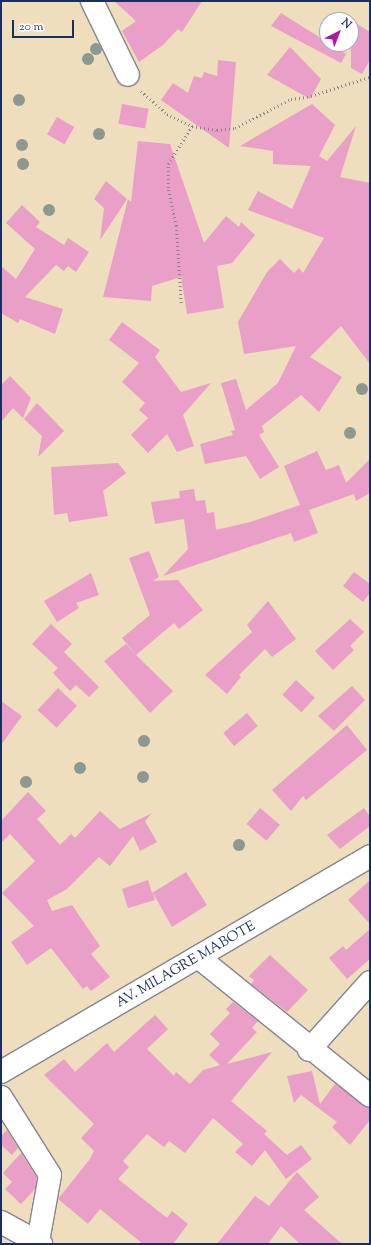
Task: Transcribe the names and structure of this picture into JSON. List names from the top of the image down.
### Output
{
  "streets": {
    "street": ["AV. MILAGRE MABOTE"]
  },
  "scale_bar": "20 m",
  "north": "top right"
}
